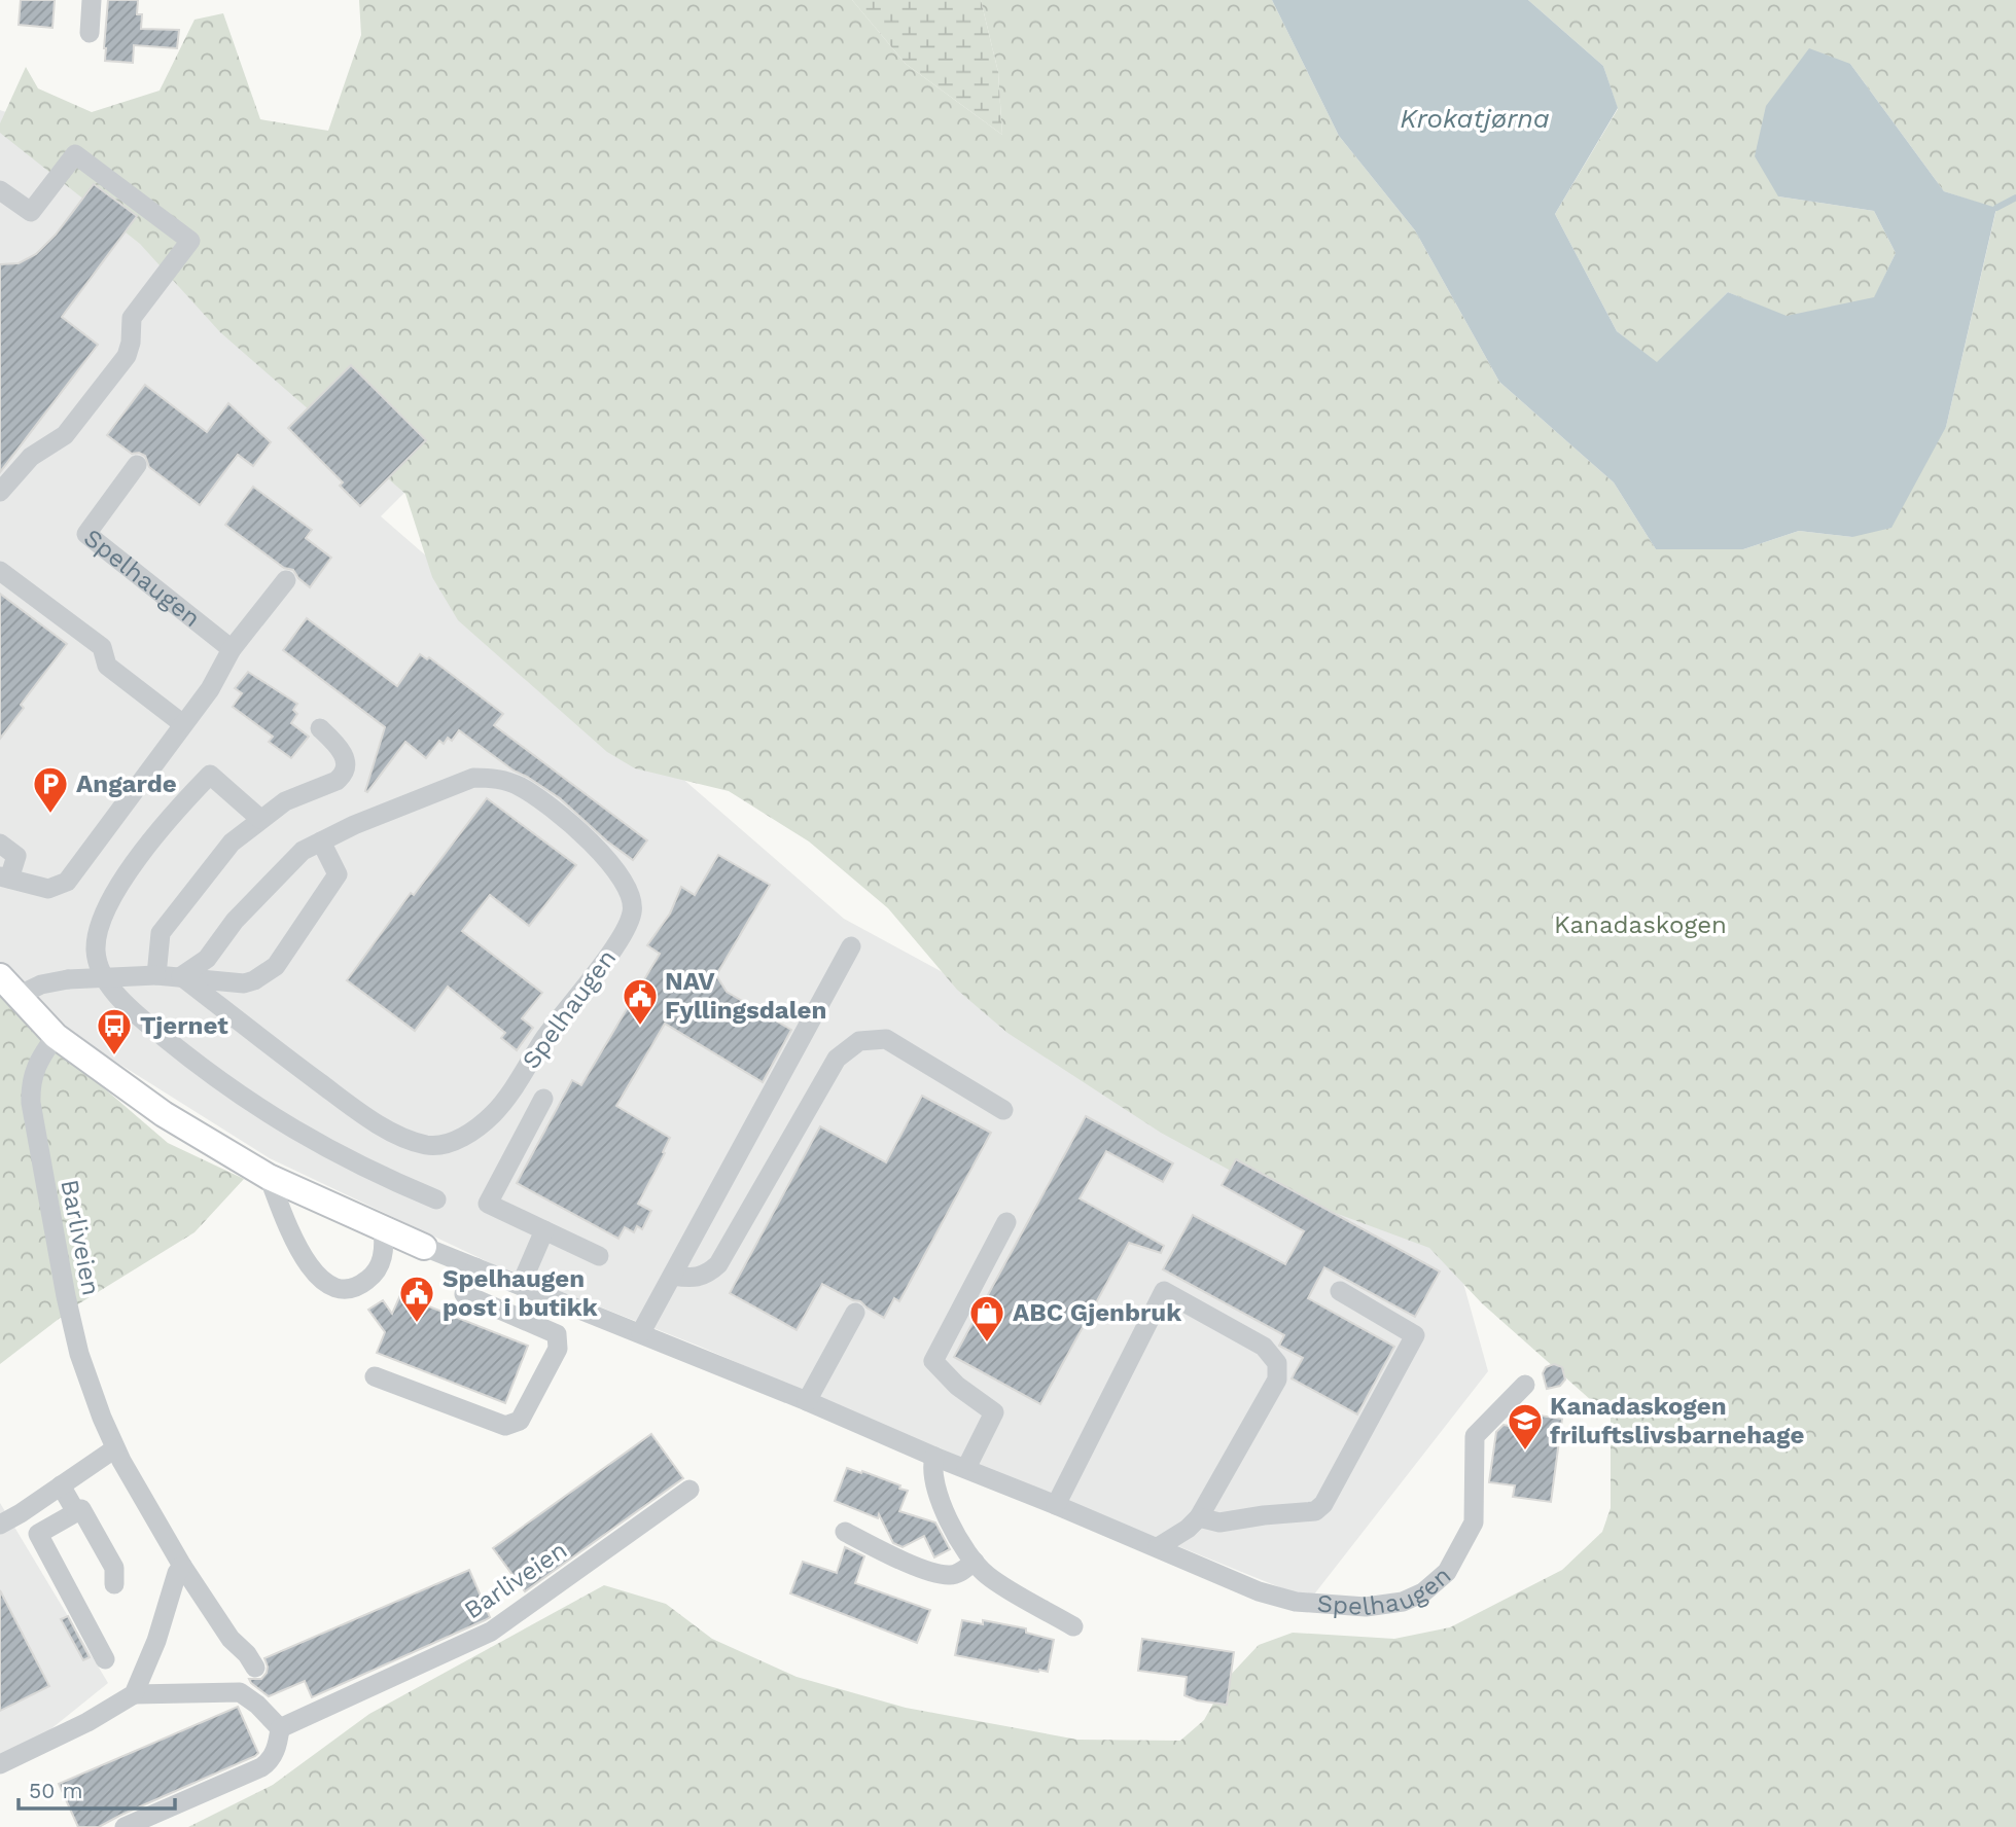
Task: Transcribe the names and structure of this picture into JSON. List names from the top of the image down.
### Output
{
  "streets": {
    "main road": ["Spelhaugen"],
    "street": ["Barliveien"]
  },
  "crossings": [
    ["Spelhaugen", "Barliveien"]
  ],
  "water": ["Krokatjørna"],
  "parks": ["Kanadaskogen"],
  "places": {
    "parking": ["Angarde"],
    "public building": ["NAV Fyllingsdalen", "Spelhaugen post i butikk"],
    "bus stop": ["Tjernet"],
    "shop": ["ABC Gjenbruk"],
    "school or university": ["Kanadaskogen friluftslivsbarnehage"]
  },
  "scale_bar": "50 m"
}
